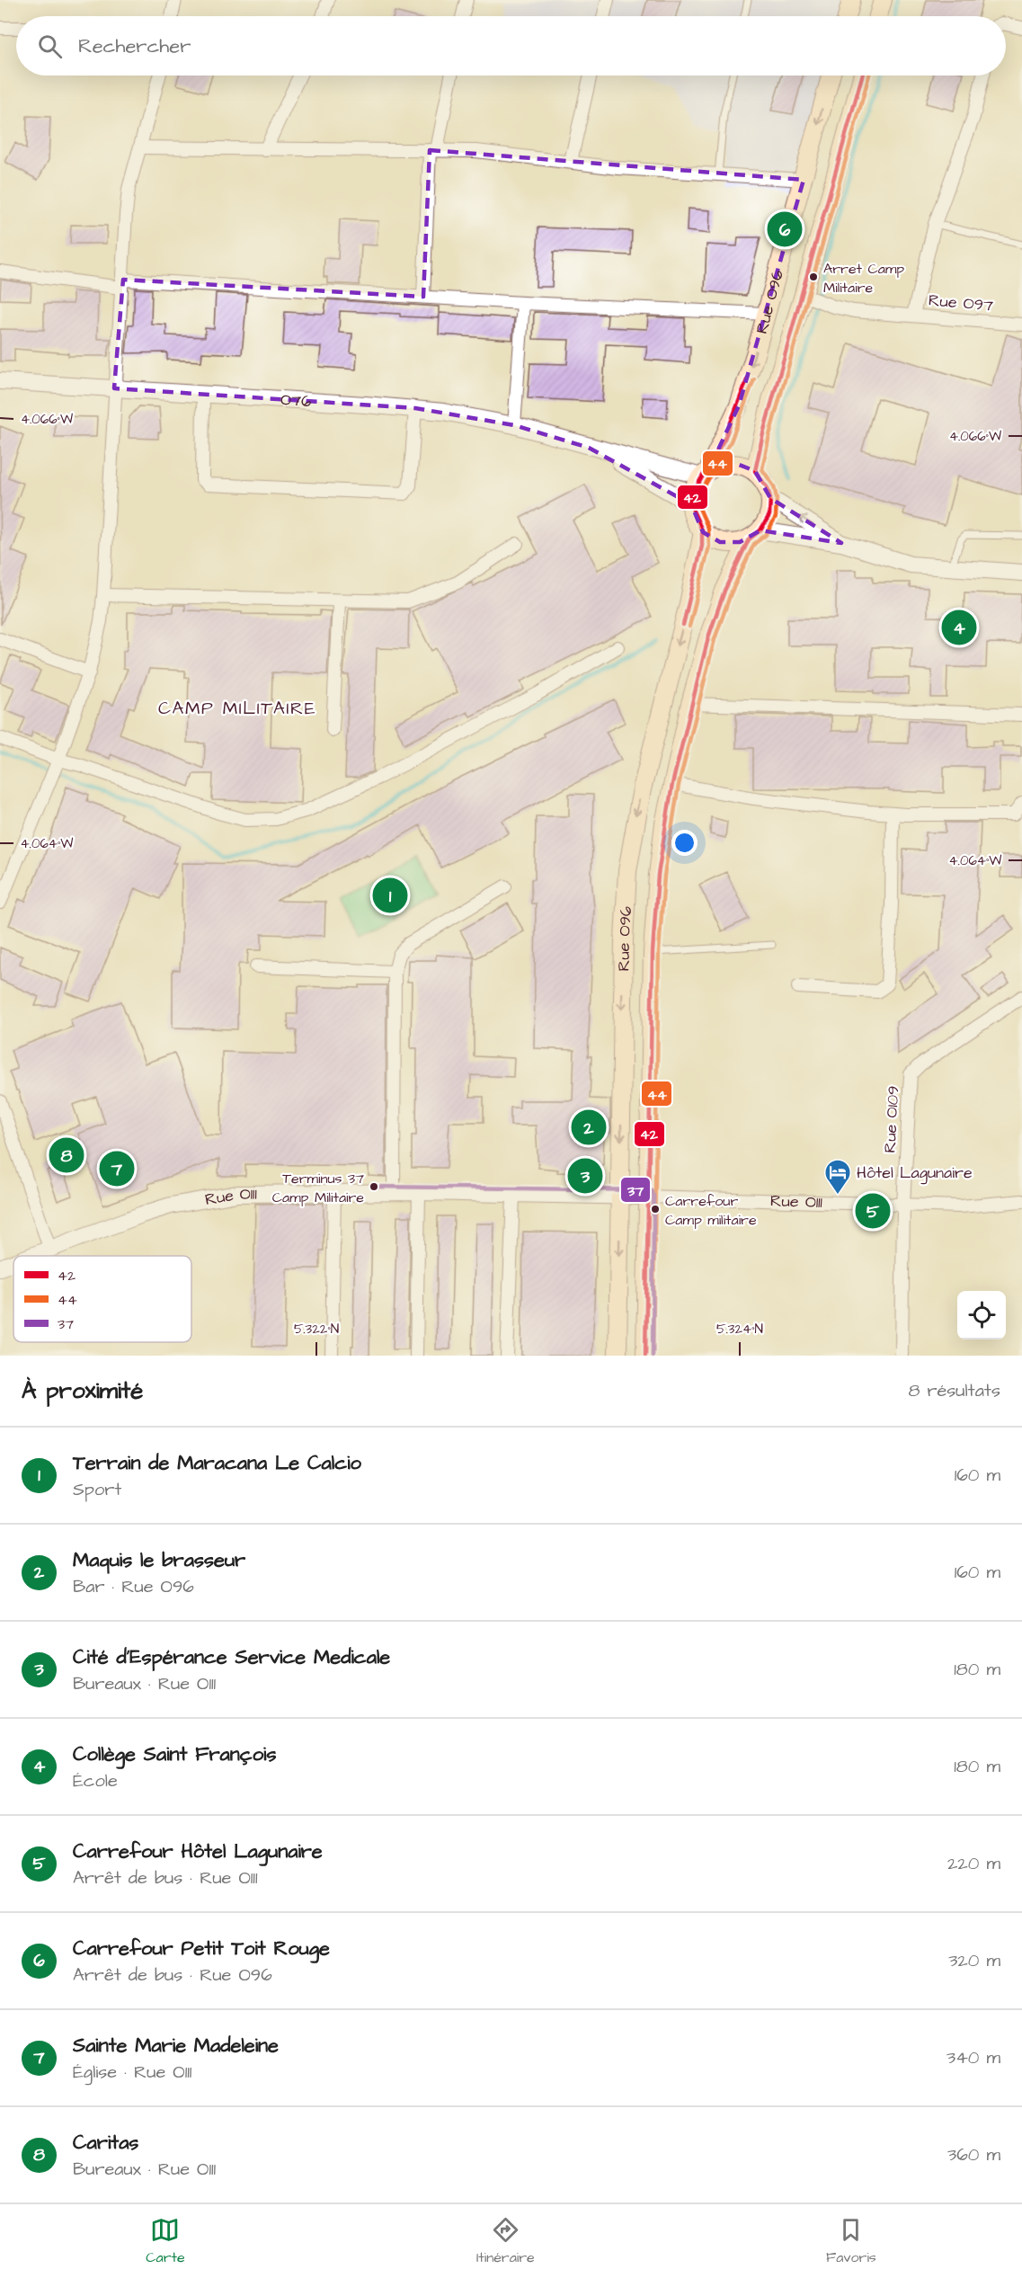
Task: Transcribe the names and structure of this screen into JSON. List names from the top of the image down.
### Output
{
  "streets": {
    "main road": ["Rue O96"],
    "street": [
      "Rue O97",
      "O76",
      "Rue O109",
      "Rue O111"
    ]
  },
  "crossings": [
    ["Rue O96", "Rue O97"],
    ["Rue O96", "Rue O111"],
    ["Rue O109", "Rue O111"]
  ],
  "districts": ["CAMP MILITAIRE"],
  "places": {
    "other": ["Arret Camp Militaire", "Terminus 37 Camp Militaire", "Carrefour Camp militaire"],
    "hotel": ["Hôtel Lagunaire"]
  },
  "lines": ["transit line 42", "transit line 44", "transit line 37"],
  "legend": ["42", "44", "37"],
  "page": {
    "search": "Rechercher",
    "pins": [
      "6",
      "4",
      "1",
      "2",
      "8",
      "7",
      "3",
      "5"
    ],
    "heading": ["À proximité", "8 résultats"],
    "list": [
      {
        "mark": "1",
        "name": "Terrain de Maracana Le Calcio",
        "note": "Sport",
        "value": "160 m"
      },
      {
        "mark": "2",
        "name": "Maquis le brasseur",
        "note": "Bar · Rue O96",
        "value": "160 m"
      },
      {
        "mark": "3",
        "name": "Cité d'Espérance Service Medicale",
        "note": "Bureaux · Rue O111",
        "value": "180 m"
      },
      {
        "mark": "4",
        "name": "Collège Saint François",
        "note": "École",
        "value": "180 m"
      },
      {
        "mark": "5",
        "name": "Carrefour Hôtel Lagunaire",
        "note": "Arrêt de bus · Rue O111",
        "value": "220 m"
      },
      {
        "mark": "6",
        "name": "Carrefour Petit Toit Rouge",
        "note": "Arrêt de bus · Rue O96",
        "value": "320 m"
      },
      {
        "mark": "7",
        "name": "Sainte Marie Madeleine",
        "note": "Église · Rue O111",
        "value": "340 m"
      },
      {
        "mark": "8",
        "name": "Caritas",
        "note": "Bureaux · Rue O111",
        "value": "360 m"
      }
    ],
    "nav": ["Carte", "Itinéraire", "Favoris"]
  },
  "coordinates": [
    "4.066°W",
    "4.064°W",
    "5.322°N",
    "5.324°N"
  ]
}
